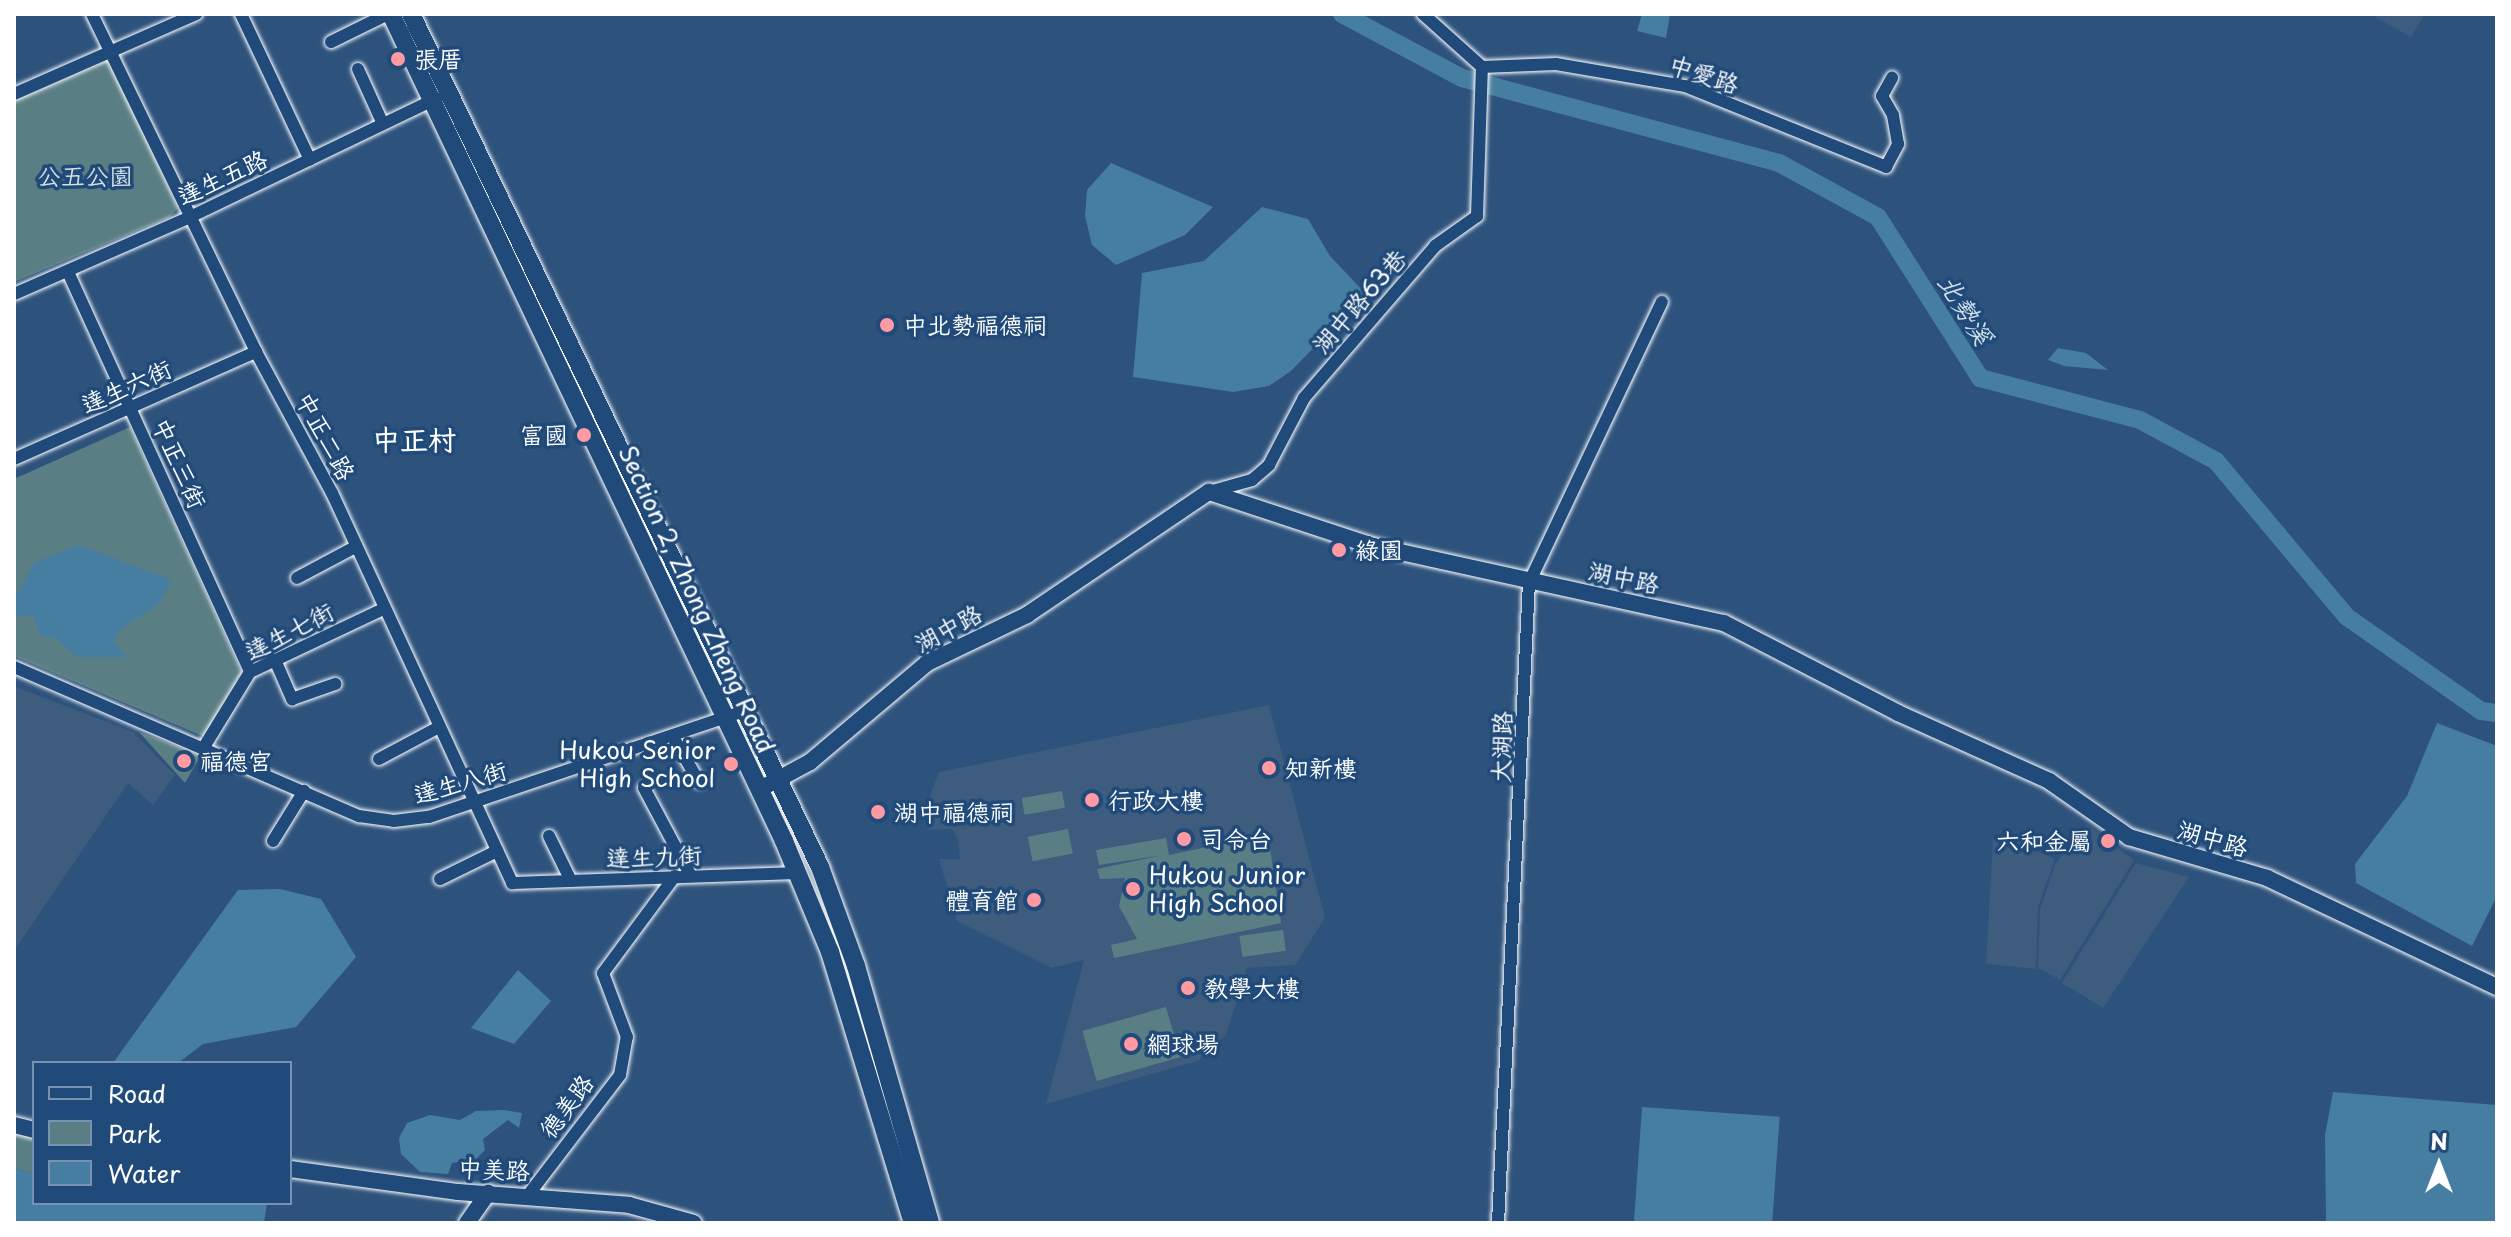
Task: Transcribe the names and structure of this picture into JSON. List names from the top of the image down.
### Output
{
  "streets": {
    "main road": ["Section 2, Zhong Zheng Road"],
    "street": [
      "中愛路",
      "達生五路",
      "湖中路63巷",
      "達生六街",
      "中正二路",
      "中正三街",
      "湖中路",
      "達生七街",
      "大湖路",
      "達生八街",
      "達生九街",
      "德美路",
      "中美路"
    ]
  },
  "crossings": [
    ["中愛路", "湖中路63巷"],
    ["達生五路", "中正二路"],
    ["達生五路", "中正三街"],
    ["達生五路", "Section 2, Zhong Zheng Road"],
    ["湖中路63巷", "湖中路"],
    ["達生六街", "中正二路"],
    ["達生六街", "中正三街"],
    ["中正二路", "達生七街"],
    ["中正二路", "達生八街"],
    ["中正二路", "達生九街"],
    ["中正三街", "達生七街"],
    ["湖中路", "Section 2, Zhong Zheng Road"],
    ["湖中路", "大湖路"],
    ["Section 2, Zhong Zheng Road", "達生八街"],
    ["Section 2, Zhong Zheng Road", "達生九街"],
    ["達生七街", "達生八街"],
    ["達生九街", "德美路"],
    ["德美路", "中美路"]
  ],
  "districts": ["中正村"],
  "water": ["北勢溪"],
  "parks": ["公五公園"],
  "places": [
    "張厝",
    "中北勢福德祠",
    "富國",
    "綠園",
    "福德宫",
    "Hukou Senior High School",
    "知新樓",
    "行政大樓",
    "湖中福德祠",
    "司令台",
    "六和金屬",
    "Hukou Junior High School",
    "體育館",
    "教學大樓",
    "網球場"
  ],
  "legend": ["Road", "Park", "Water"],
  "north": "top"
}
